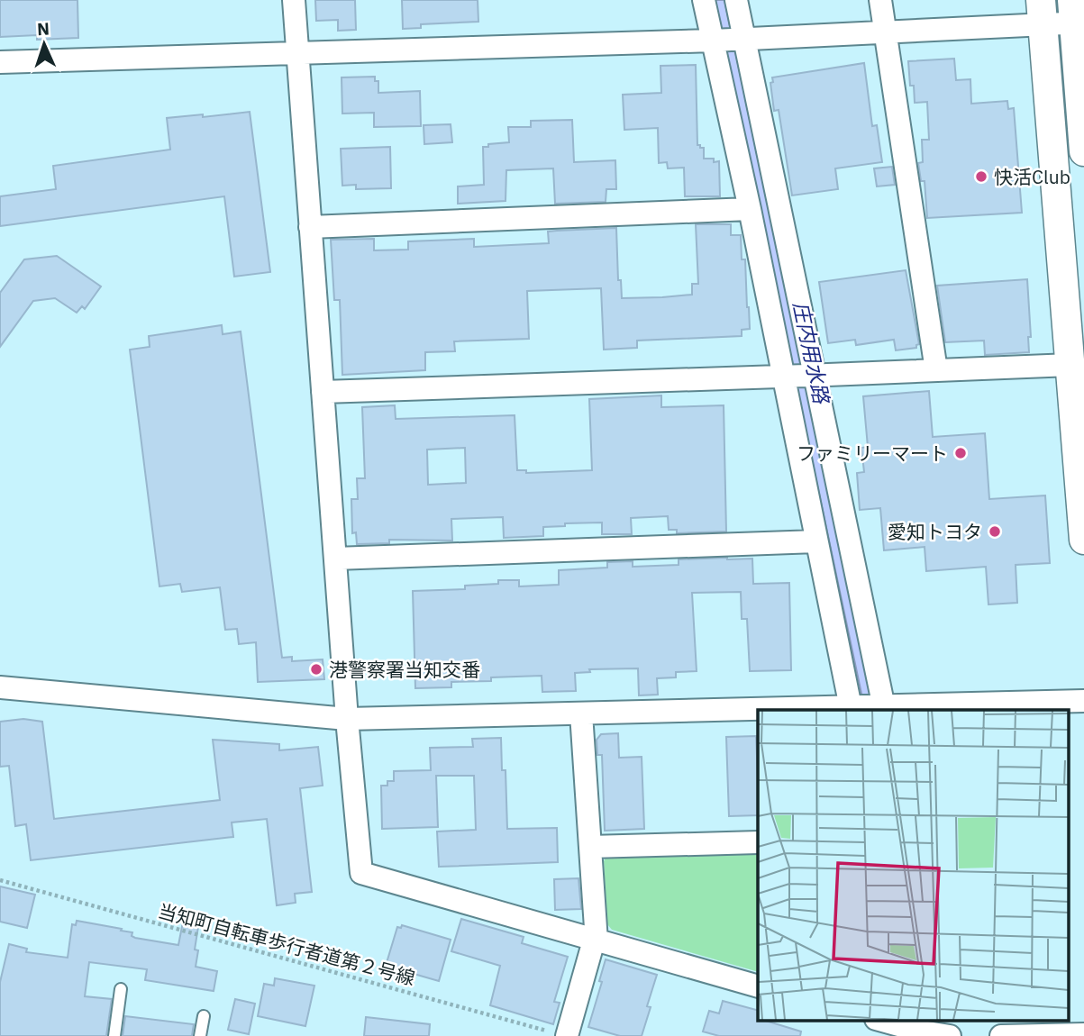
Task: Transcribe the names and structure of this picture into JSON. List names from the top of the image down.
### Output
{
  "streets": {
    "path": ["当知町自転車歩行者道第２号線"]
  },
  "water": ["庄内用水路"],
  "places": [
    "快活Club",
    "ファミリーマート",
    "愛知トヨタ",
    "港警察署当知交番"
  ],
  "north": "top"
}
